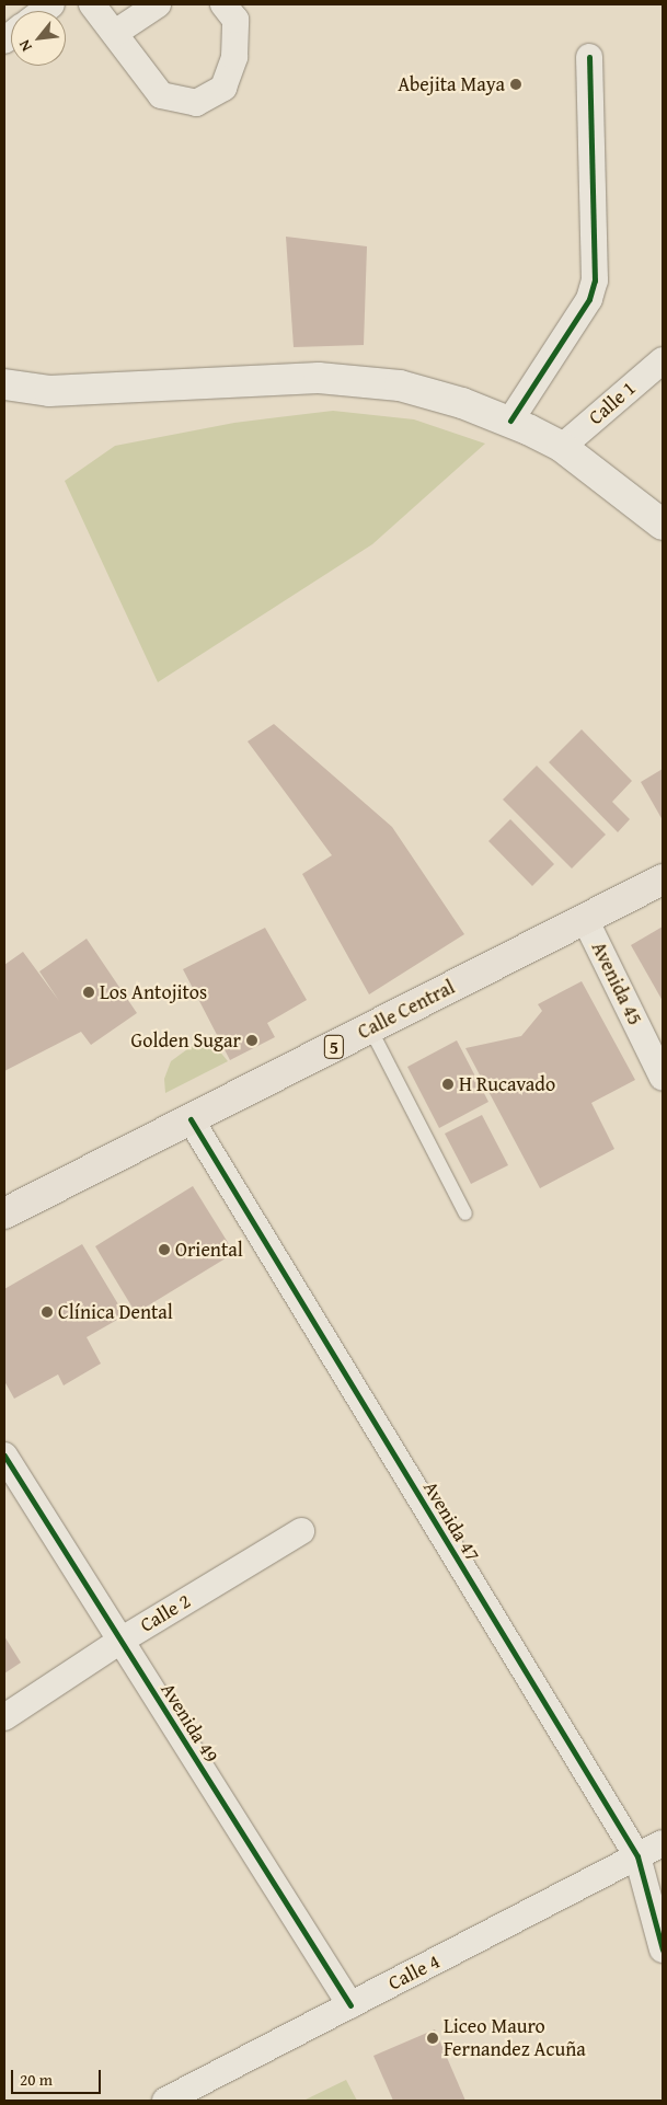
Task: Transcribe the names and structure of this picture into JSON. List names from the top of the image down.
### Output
{
  "streets": {
    "main road": ["Calle Central", "5"],
    "street": [
      "Calle 1",
      "Avenida 45",
      "Avenida 47",
      "Calle 2",
      "Avenida 49",
      "Calle 4"
    ]
  },
  "crossings": [
    ["Avenida 45", "Calle Central"],
    ["Calle Central", "Avenida 47"],
    ["Avenida 47", "Calle 4"],
    ["Calle 2", "Avenida 49"],
    ["Avenida 49", "Calle 4"]
  ],
  "places": [
    "Abejita Maya",
    "Los Antojitos",
    "Golden Sugar",
    "H Rucavado",
    "Oriental",
    "Clínica Dental",
    "Liceo Mauro Fernandez Acuña"
  ],
  "scale_bar": "20 m",
  "north": "bottom left"
}
